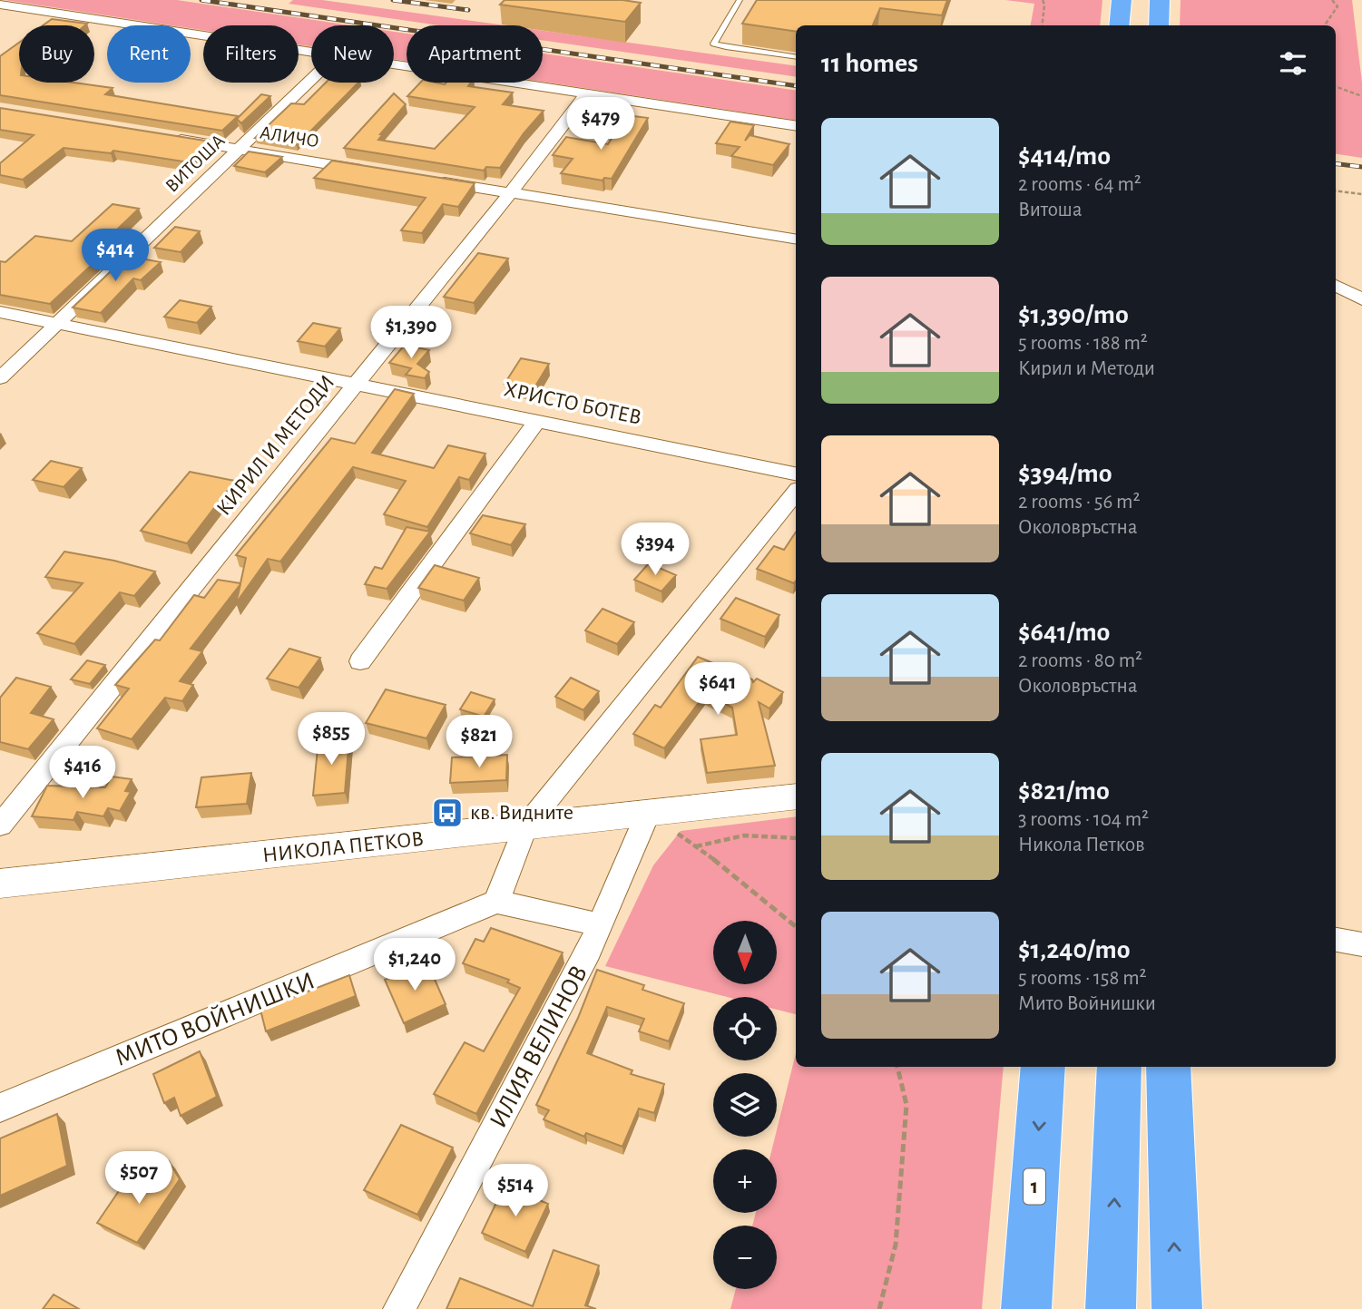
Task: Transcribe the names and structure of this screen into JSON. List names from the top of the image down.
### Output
{
  "streets": {
    "highway": ["1"],
    "street": [
      "АЛИЧО",
      "ВИТОША",
      "ХРИСТО БОТЕВ",
      "КИРИЛ И МЕТОДИ",
      "НИКОЛА ПЕТКОВ",
      "МИТО ВОЙНИШКИ",
      "ИЛИЯ ВЕЛИНОВ"
    ]
  },
  "crossings": [
    ["АЛИЧО", "ВИТОША"],
    ["ВИТОША", "ХРИСТО БОТЕВ"],
    ["ХРИСТО БОТЕВ", "КИРИЛ И МЕТОДИ"],
    ["НИКОЛА ПЕТКОВ", "ИЛИЯ ВЕЛИНОВ"]
  ],
  "places": {
    "bus stop": ["кв. Видните"]
  },
  "north": "bottom",
  "page": {
    "chip": [
      "Buy",
      "Rent",
      "Filters",
      "New",
      "Apartment"
    ],
    "heading": "11 homes",
    "price": [
      "$479",
      "$414",
      "$1,390",
      "$394",
      "$641",
      "$855",
      "$821",
      "$416",
      "$1,240",
      "$507",
      "$514"
    ],
    "list": [
      {
        "name": "$414/mo",
        "note": "2 rooms · 64 m² · Витоша"
      },
      {
        "name": "$1,390/mo",
        "note": "5 rooms · 188 m² · Кирил и Методи"
      },
      {
        "name": "$394/mo",
        "note": "2 rooms · 56 m² · Околовръстна"
      },
      {
        "name": "$641/mo",
        "note": "2 rooms · 80 m² · Околовръстна"
      },
      {
        "name": "$821/mo",
        "note": "3 rooms · 104 m² · Никола Петков"
      },
      {
        "name": "$1,240/mo",
        "note": "5 rooms · 158 m² · Мито Войнишки"
      }
    ],
    "map_buttons": ["+", "−"]
  }
}
